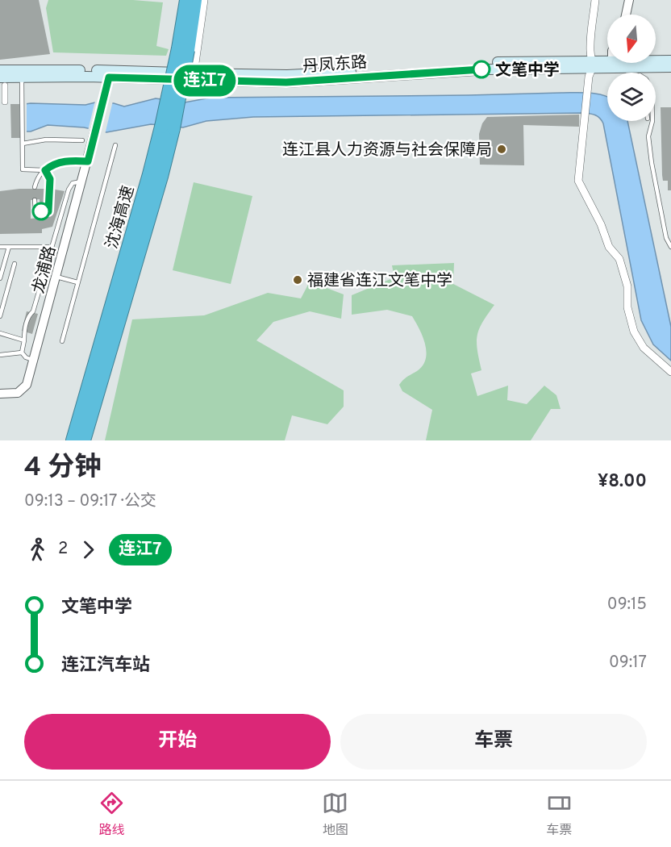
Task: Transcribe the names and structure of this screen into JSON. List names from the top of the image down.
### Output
{
  "streets": {
    "highway": ["沈海高速"],
    "main road": ["丹凤东路"],
    "street": ["龙浦路"]
  },
  "crossings": [
    ["丹凤东路", "龙浦路"]
  ],
  "places": ["文笔中学", "连江县人力资源与社会保障局", "福建省连江文笔中学"],
  "lines": ["bus line 连江7"],
  "north": "bottom",
  "page": {
    "on_map": "连江7",
    "heading": ["4 分钟", "09:13 – 09:17 · 公交", "¥8.00"],
    "legs": ["2", "连江7"],
    "list": [
      {
        "name": "文笔中学",
        "value": "09:15"
      },
      {
        "name": "连江汽车站",
        "value": "09:17"
      }
    ],
    "buttons": ["开始", "车票"],
    "tabs": ["路线", "地图", "车票"]
  }
}
